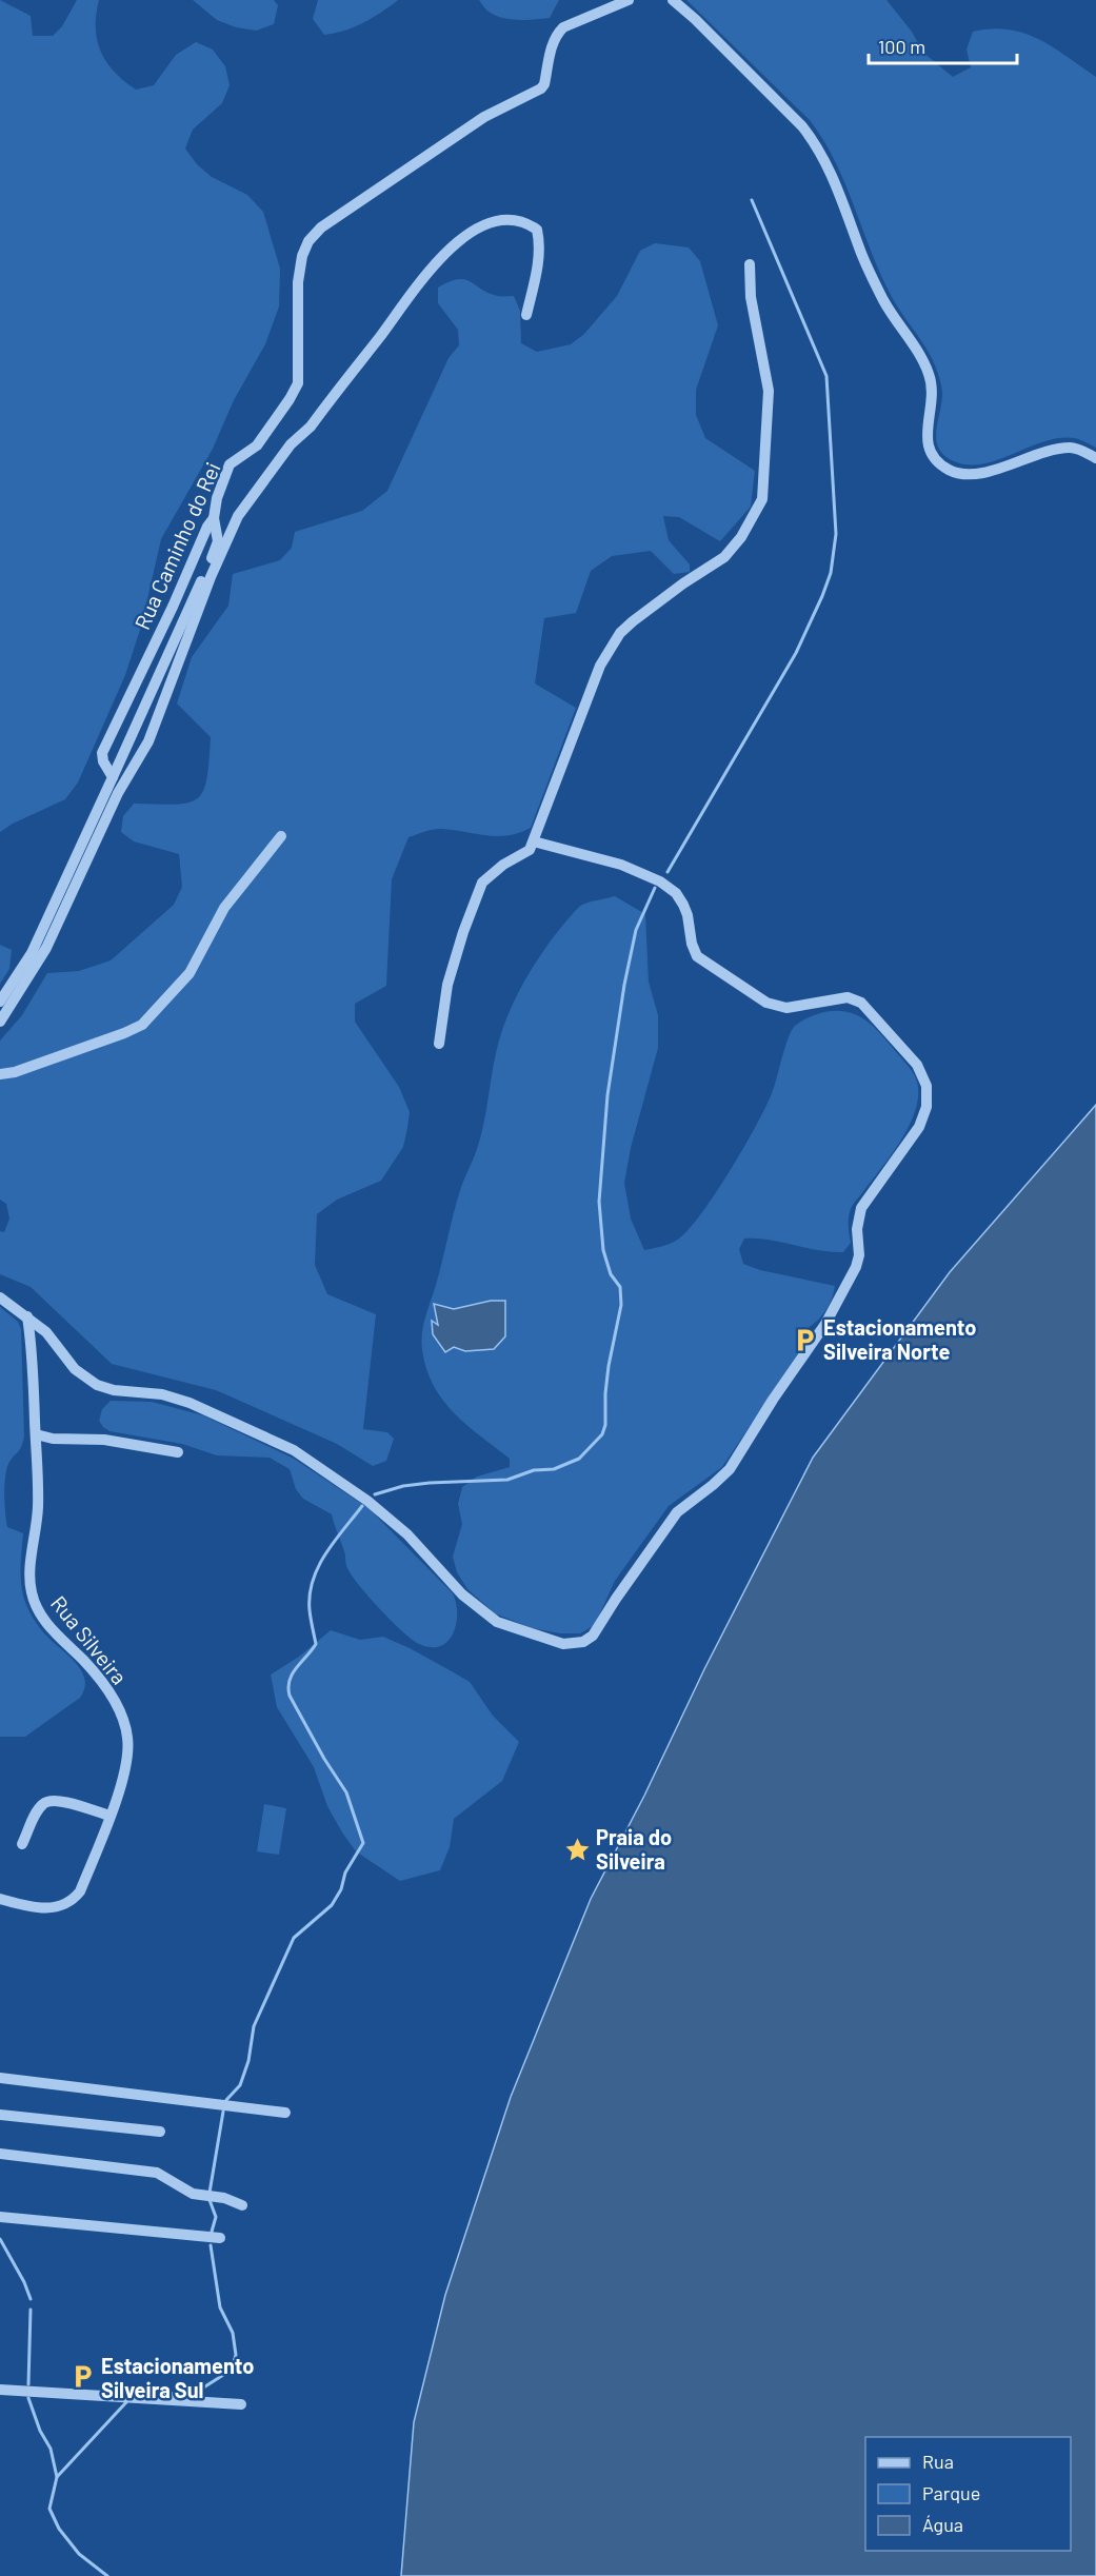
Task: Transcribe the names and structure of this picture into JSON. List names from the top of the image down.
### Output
{
  "streets": {
    "street": ["Rua Caminho do Rei", "Rua Silveira"]
  },
  "places": {
    "parking": ["Estacionamento Silveira Norte", "Estacionamento Silveira Sul"],
    "place": ["Praia do Silveira"]
  },
  "legend": ["Rua", "Parque", "Água"],
  "scale_bar": "100 m"
}
